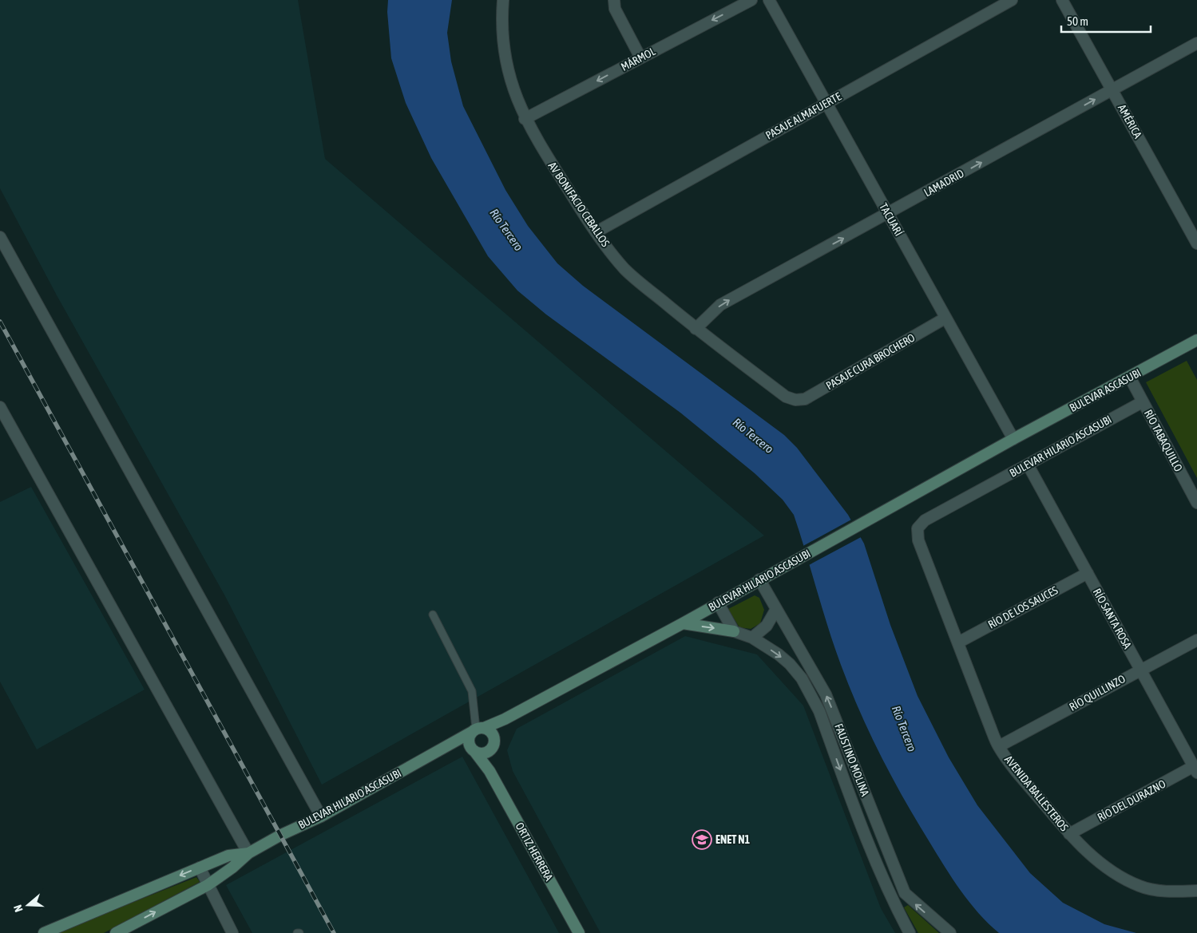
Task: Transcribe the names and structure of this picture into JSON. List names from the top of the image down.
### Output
{
  "streets": {
    "main road": ["BULEVAR ASCASUBI", "BULEVAR HILARIO ASCASUBI", "ORTIZ HERRERA"],
    "street": [
      "MÁRMOL",
      "PASAJE ALMAFUERTE",
      "AMÉRICA",
      "LAMADRID",
      "AV BONIFACIO CEBALLOS",
      "TACUARÍ",
      "PASAJE CURA BROCHERO",
      "RÍO TABAQUILLO",
      "RÍO DE LOS SAUCES",
      "RÍO SANTA ROSA",
      "RÍO QUILLINZO",
      "FAUSTINO MOLINA",
      "AVENIDA BALLESTEROS",
      "RÍO DEL DURAZNO"
    ]
  },
  "crossings": [
    ["MÁRMOL", "AV BONIFACIO CEBALLOS"],
    ["PASAJE ALMAFUERTE", "AV BONIFACIO CEBALLOS"],
    ["PASAJE ALMAFUERTE", "TACUARÍ"],
    ["AMÉRICA", "LAMADRID"],
    ["LAMADRID", "AV BONIFACIO CEBALLOS"],
    ["LAMADRID", "TACUARÍ"],
    ["AV BONIFACIO CEBALLOS", "PASAJE CURA BROCHERO"],
    ["TACUARÍ", "PASAJE CURA BROCHERO"],
    ["TACUARÍ", "BULEVAR ASCASUBI"],
    ["TACUARÍ", "BULEVAR HILARIO ASCASUBI"],
    ["BULEVAR ASCASUBI", "RÍO TABAQUILLO"],
    ["BULEVAR ASCASUBI", "BULEVAR HILARIO ASCASUBI"],
    ["RÍO TABAQUILLO", "BULEVAR HILARIO ASCASUBI"],
    ["BULEVAR HILARIO ASCASUBI", "RÍO SANTA ROSA"],
    ["BULEVAR HILARIO ASCASUBI", "FAUSTINO MOLINA"],
    ["BULEVAR HILARIO ASCASUBI", "AVENIDA BALLESTEROS"],
    ["BULEVAR HILARIO ASCASUBI", "ORTIZ HERRERA"],
    ["RÍO DE LOS SAUCES", "RÍO SANTA ROSA"],
    ["RÍO DE LOS SAUCES", "AVENIDA BALLESTEROS"],
    ["RÍO SANTA ROSA", "RÍO QUILLINZO"],
    ["RÍO SANTA ROSA", "RÍO DEL DURAZNO"],
    ["RÍO QUILLINZO", "AVENIDA BALLESTEROS"],
    ["AVENIDA BALLESTEROS", "RÍO DEL DURAZNO"]
  ],
  "one_way": ["MÁRMOL", "LAMADRID"],
  "water": ["Río Tercero"],
  "places": {
    "school or university": ["ENET N1"]
  },
  "scale_bar": "50 m",
  "north": "left"
}
